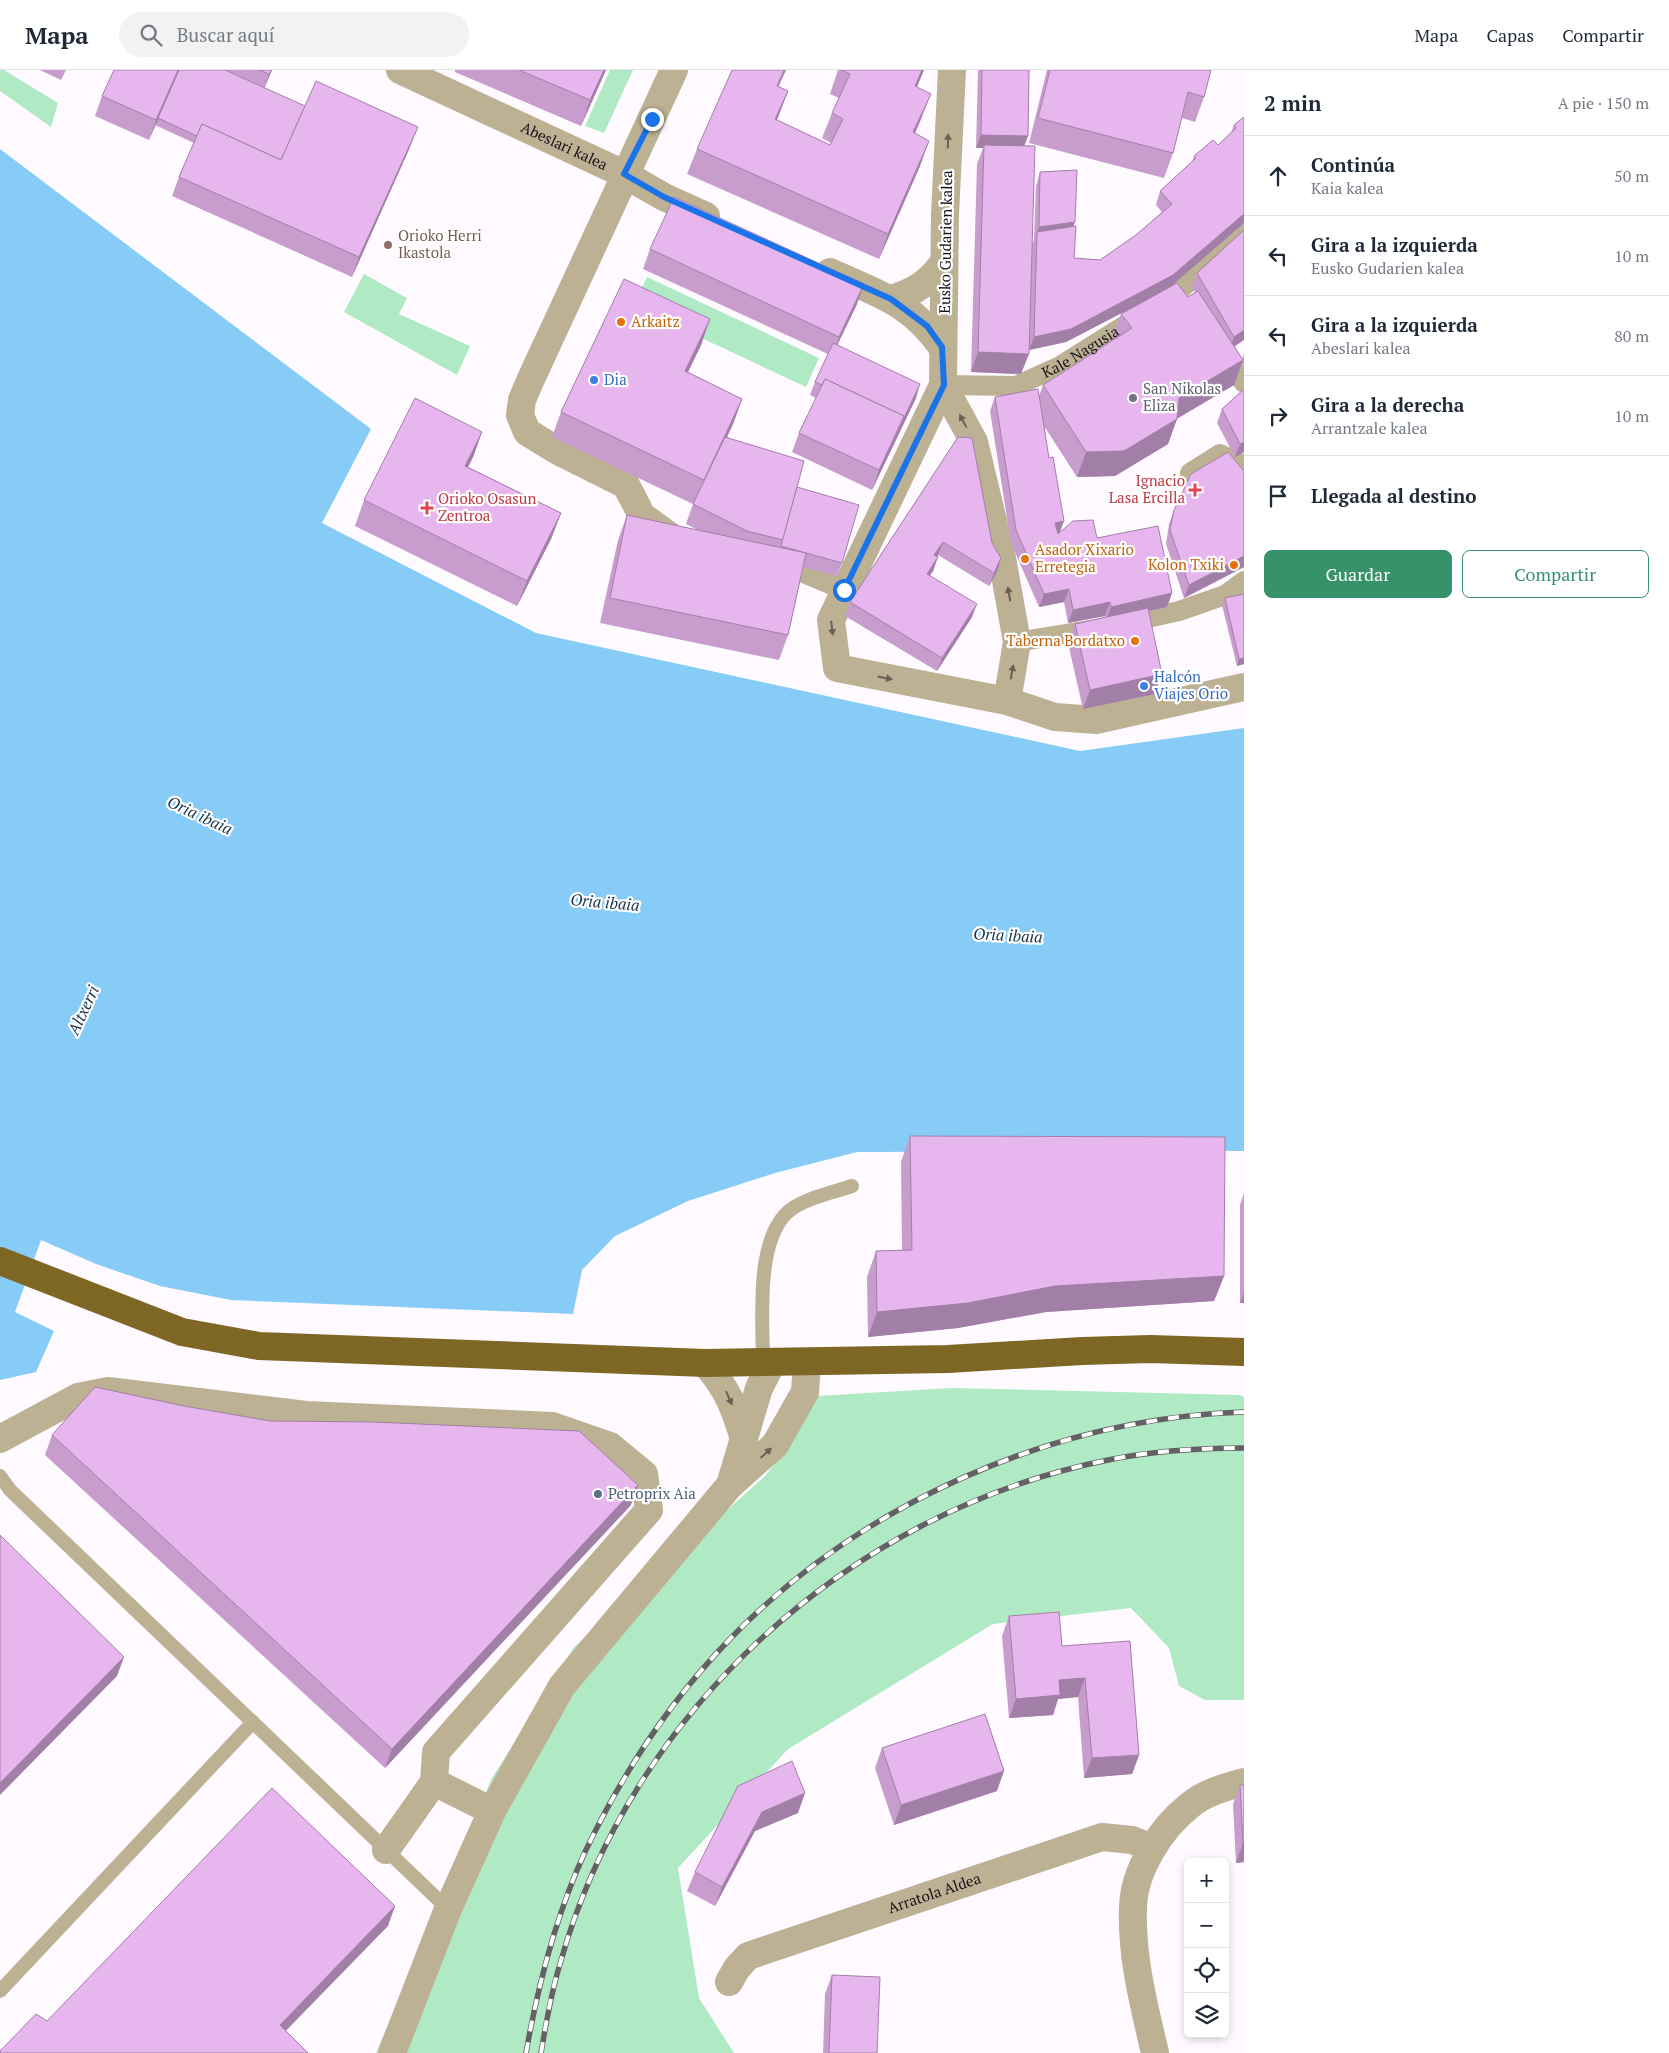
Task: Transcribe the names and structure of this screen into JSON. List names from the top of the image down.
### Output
{
  "streets": {
    "street": [
      "Abeslari kalea",
      "Eusko Gudarien kalea",
      "Kale Nagusia",
      "Arratola Aldea"
    ]
  },
  "crossings": [
    ["Eusko Gudarien kalea", "Kale Nagusia"]
  ],
  "one_way": ["Eusko Gudarien kalea"],
  "water": ["Oria ibaia", "Altxerri"],
  "places": {
    "other": [
      "Orioko Herri Ikastola",
      "Arkaitz",
      "Dia",
      "San Nikolas Eliza",
      "Asador Xixario Erretegia",
      "Kolon Txiki",
      "Taberna Bordatxo",
      "Halcón Viajes Orio",
      "Petroprix Aia"
    ],
    "health": ["Ignacio Lasa Ercilla", "Orioko Osasun Zentroa"]
  },
  "page": {
    "header": "Mapa",
    "search": "Buscar aquí",
    "nav": ["Mapa", "Capas", "Compartir"],
    "heading": ["2 min", "A pie · 150 m"],
    "list": [
      ["Continúa", "Kaia kalea", "50 m"],
      ["Gira a la izquierda", "Eusko Gudarien kalea", "10 m"],
      ["Gira a la izquierda", "Abeslari kalea", "80 m"],
      ["Gira a la derecha", "Arrantzale kalea", "10 m"],
      "Llegada al destino"
    ],
    "buttons": ["Guardar", "Compartir"],
    "map_buttons": ["+", "−"]
  }
}
